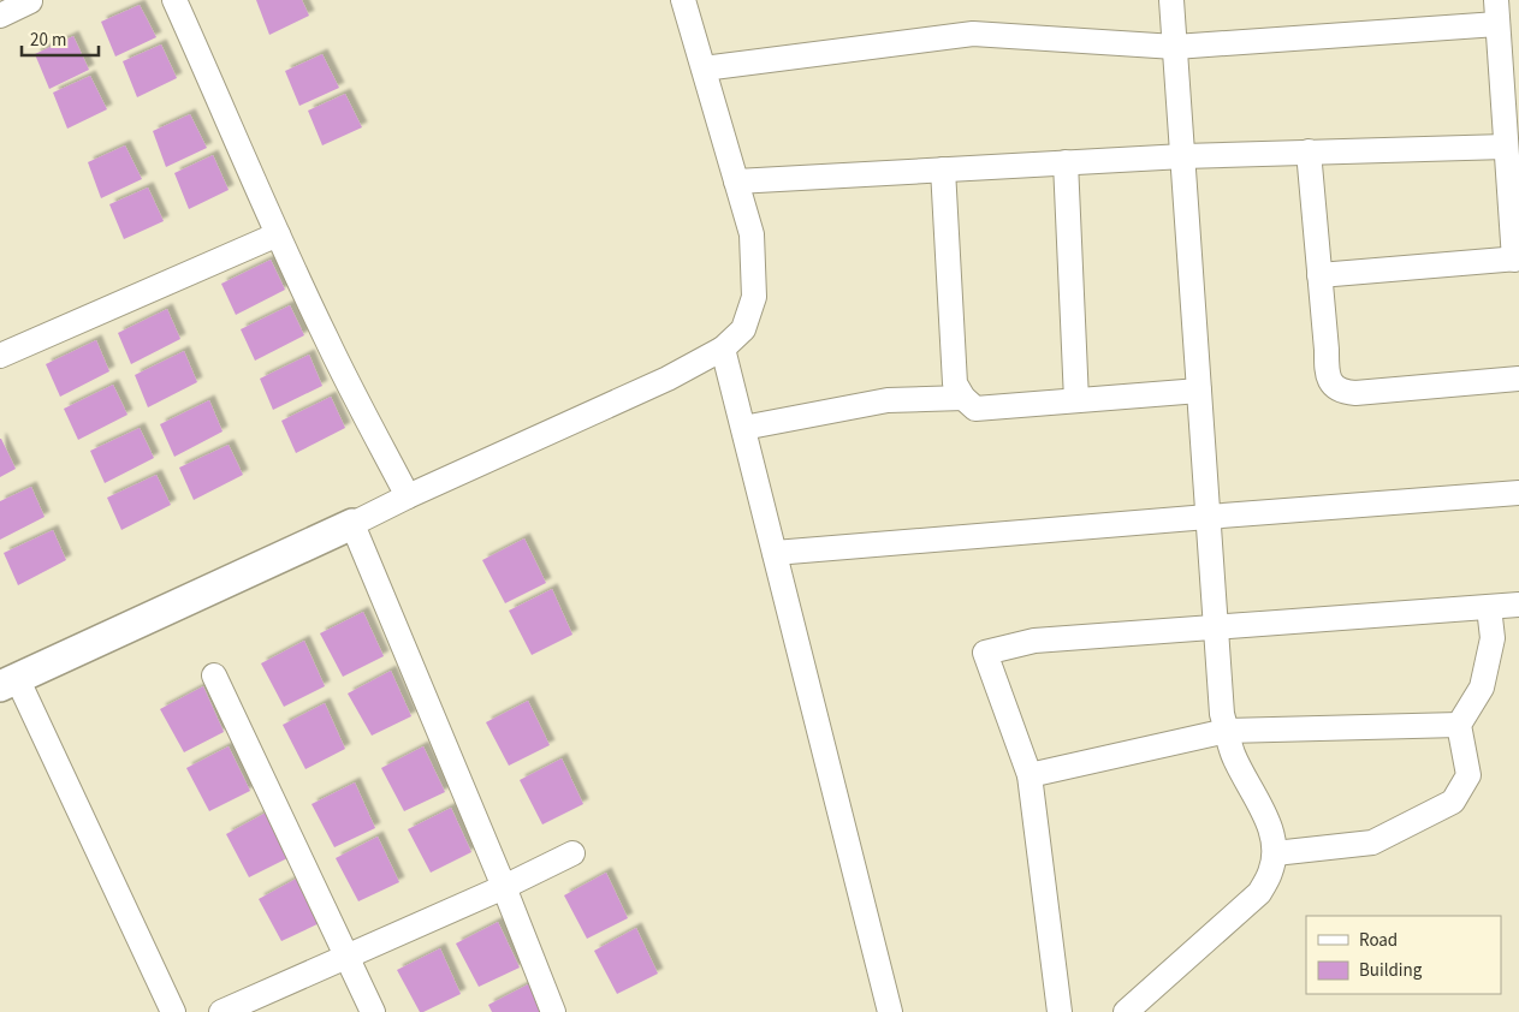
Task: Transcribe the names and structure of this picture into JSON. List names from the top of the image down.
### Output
{
  "legend": ["Road", "Building"],
  "scale_bar": "20 m"
}
